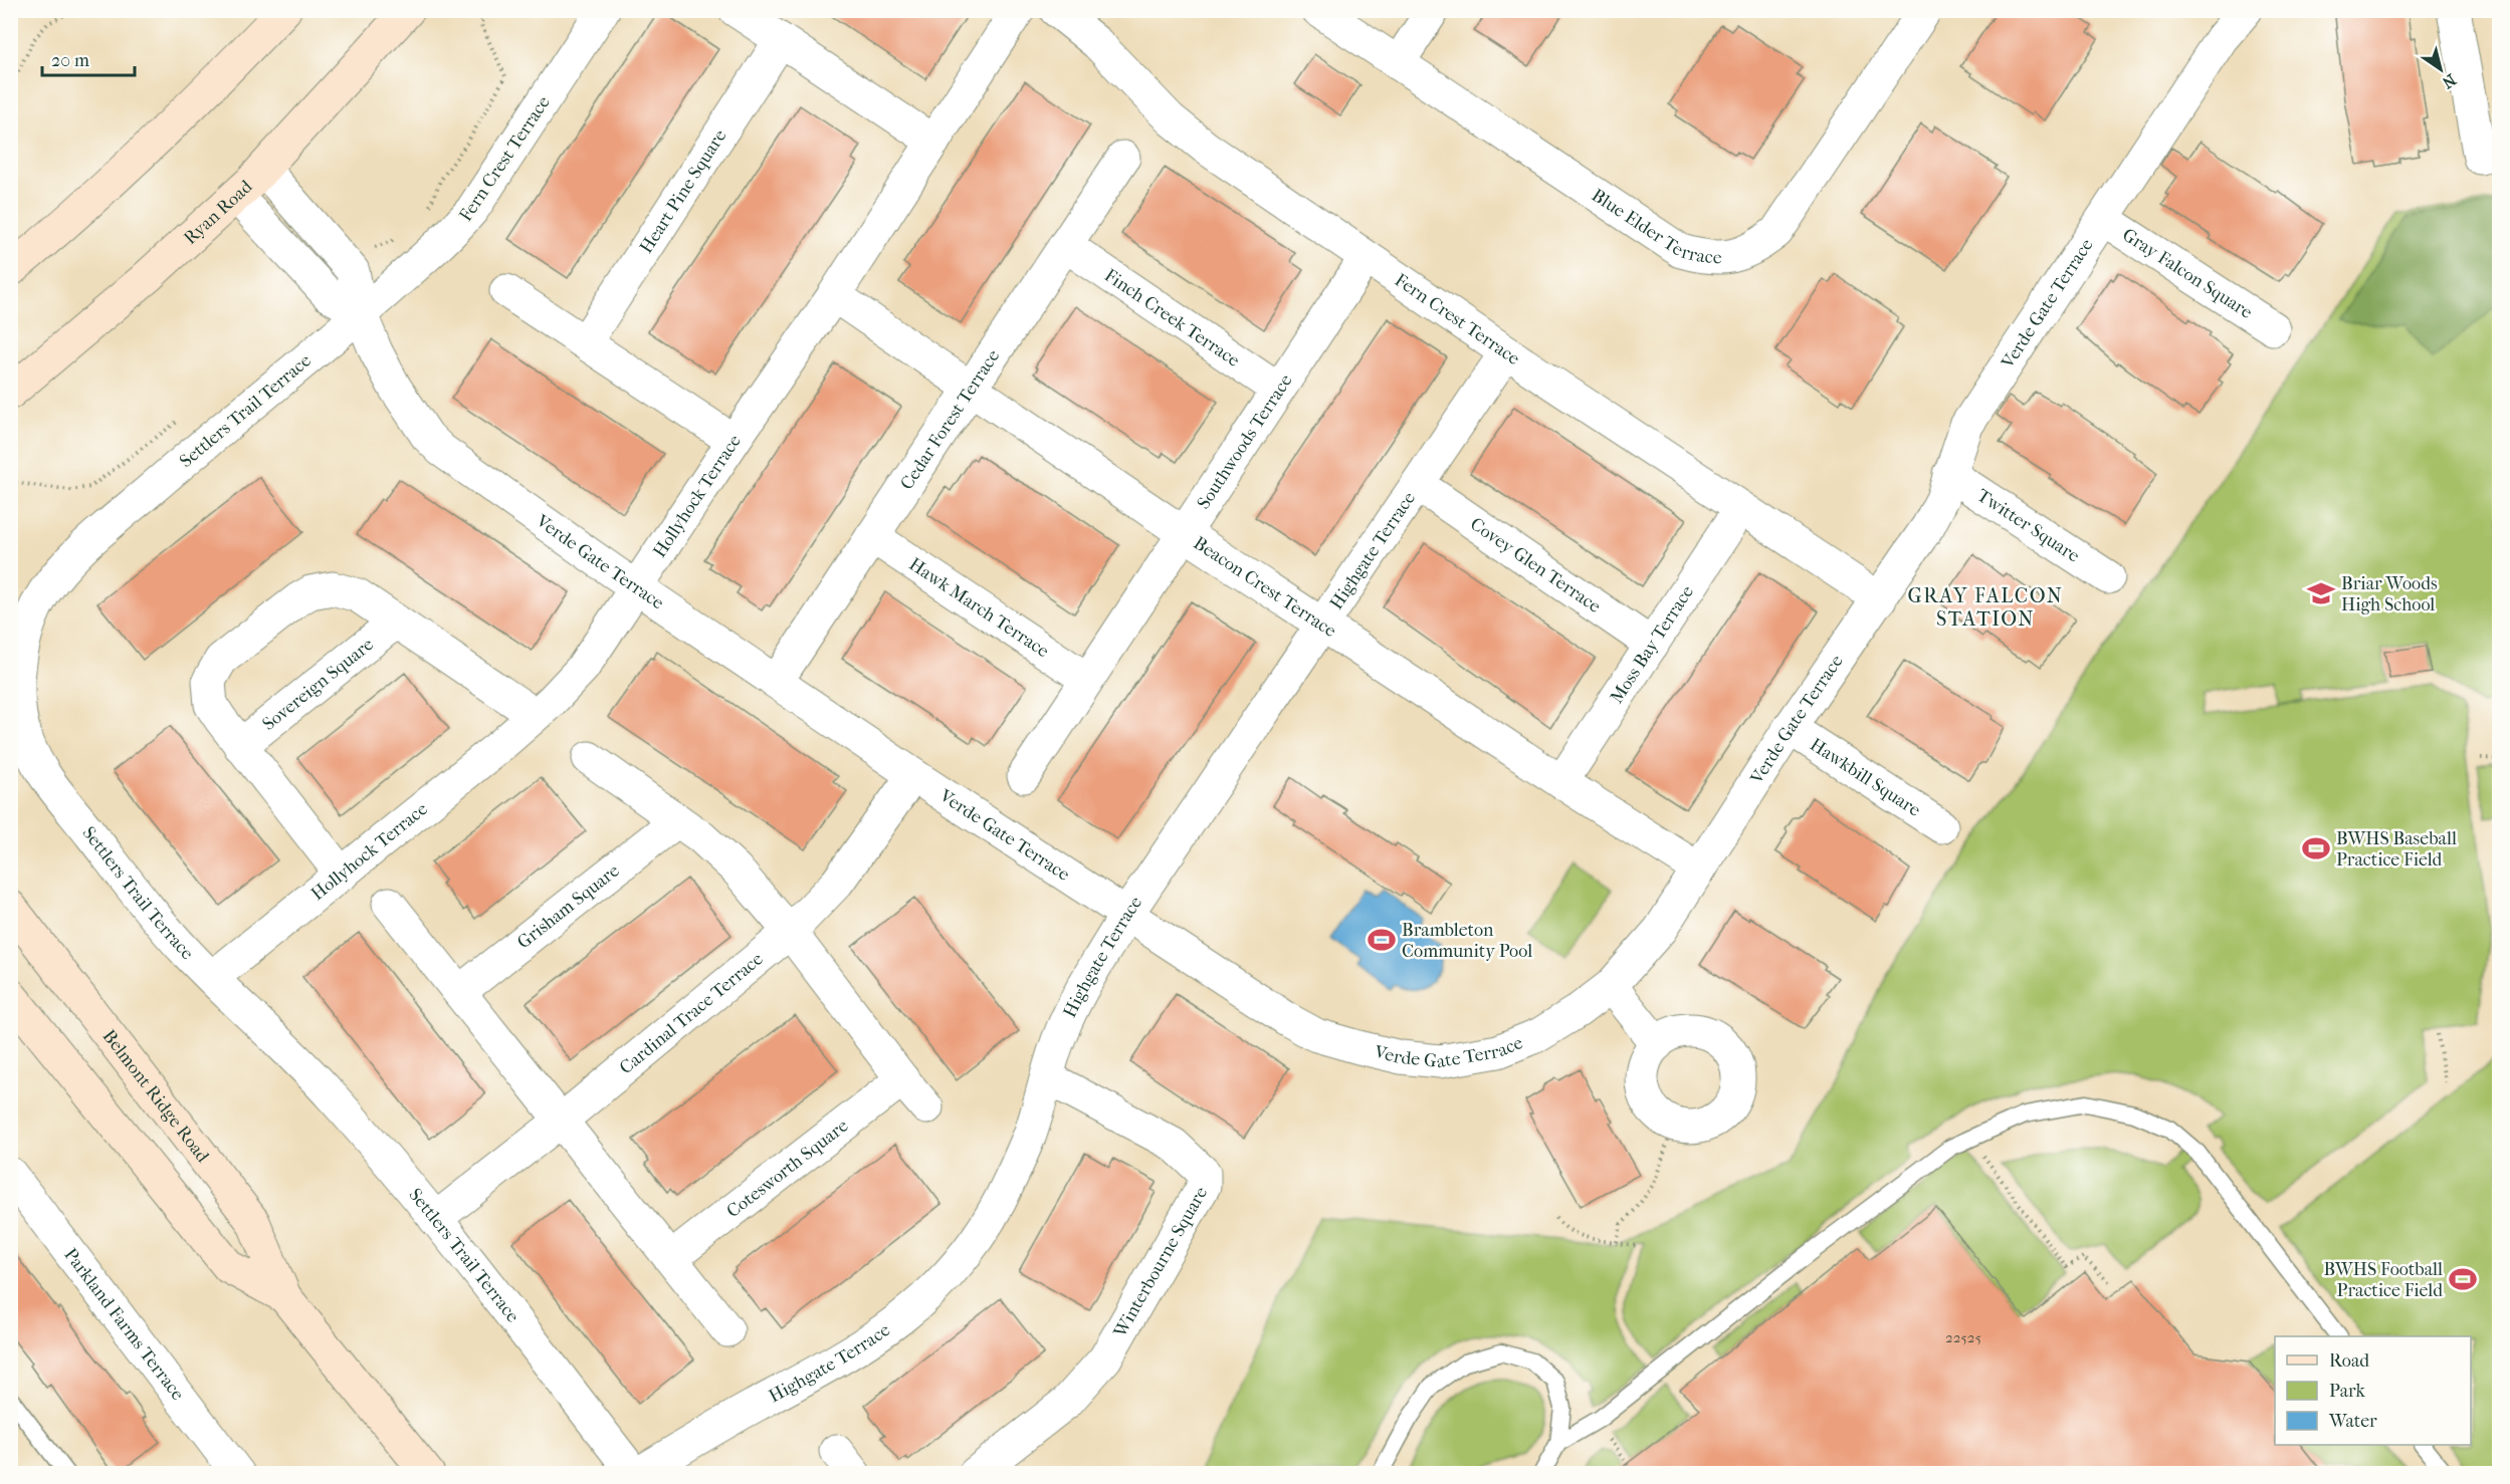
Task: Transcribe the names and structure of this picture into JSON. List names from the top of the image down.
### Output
{
  "streets": {
    "main road": ["Ryan Road", "Belmont Ridge Road"],
    "street": [
      "Fern Crest Terrace",
      "Heart Pine Square",
      "Blue Elder Terrace",
      "Gray Falcon Square",
      "Verde Gate Terrace",
      "Finch Creek Terrace",
      "Settlers Trail Terrace",
      "Cedar Forest Terrace",
      "Southwoods Terrace",
      "Hollyhock Terrace",
      "Twitter Square",
      "Highgate Terrace",
      "Covey Glen Terrace",
      "Beacon Crest Terrace",
      "Hawk March Terrace",
      "Moss Bay Terrace",
      "Sovereign Square",
      "Hawkbill Square",
      "Grisham Square",
      "Cardinal Trace Terrace",
      "Cotesworth Square",
      "Winterbourne Square",
      "Parkland Farms Terrace"
    ]
  },
  "crossings": [
    ["Fern Crest Terrace", "Verde Gate Terrace"],
    ["Fern Crest Terrace", "Settlers Trail Terrace"],
    ["Fern Crest Terrace", "Southwoods Terrace"],
    ["Fern Crest Terrace", "Highgate Terrace"],
    ["Fern Crest Terrace", "Moss Bay Terrace"],
    ["Ryan Road", "Verde Gate Terrace"],
    ["Gray Falcon Square", "Verde Gate Terrace"],
    ["Verde Gate Terrace", "Settlers Trail Terrace"],
    ["Verde Gate Terrace", "Cedar Forest Terrace"],
    ["Verde Gate Terrace", "Hollyhock Terrace"],
    ["Verde Gate Terrace", "Twitter Square"],
    ["Verde Gate Terrace", "Highgate Terrace"],
    ["Verde Gate Terrace", "Beacon Crest Terrace"],
    ["Verde Gate Terrace", "Hawkbill Square"],
    ["Verde Gate Terrace", "Cardinal Trace Terrace"],
    ["Finch Creek Terrace", "Cedar Forest Terrace"],
    ["Finch Creek Terrace", "Southwoods Terrace"],
    ["Settlers Trail Terrace", "Hollyhock Terrace"],
    ["Settlers Trail Terrace", "Cardinal Trace Terrace"],
    ["Cedar Forest Terrace", "Beacon Crest Terrace"],
    ["Cedar Forest Terrace", "Hawk March Terrace"],
    ["Southwoods Terrace", "Beacon Crest Terrace"],
    ["Southwoods Terrace", "Hawk March Terrace"],
    ["Hollyhock Terrace", "Beacon Crest Terrace"],
    ["Hollyhock Terrace", "Sovereign Square"],
    ["Highgate Terrace", "Covey Glen Terrace"],
    ["Highgate Terrace", "Beacon Crest Terrace"],
    ["Highgate Terrace", "Winterbourne Square"],
    ["Covey Glen Terrace", "Moss Bay Terrace"],
    ["Beacon Crest Terrace", "Moss Bay Terrace"]
  ],
  "districts": ["GRAY FALCON STATION"],
  "places": {
    "school or university": ["Briar Woods High School"],
    "sports": ["BWHS Baseball Practice Field", "Brambleton Community Pool", "BWHS Football Practice Field"]
  },
  "house_numbers": ["22525"],
  "legend": ["Road", "Park", "Water"],
  "scale_bar": "20 m",
  "north": "bottom right"
}
